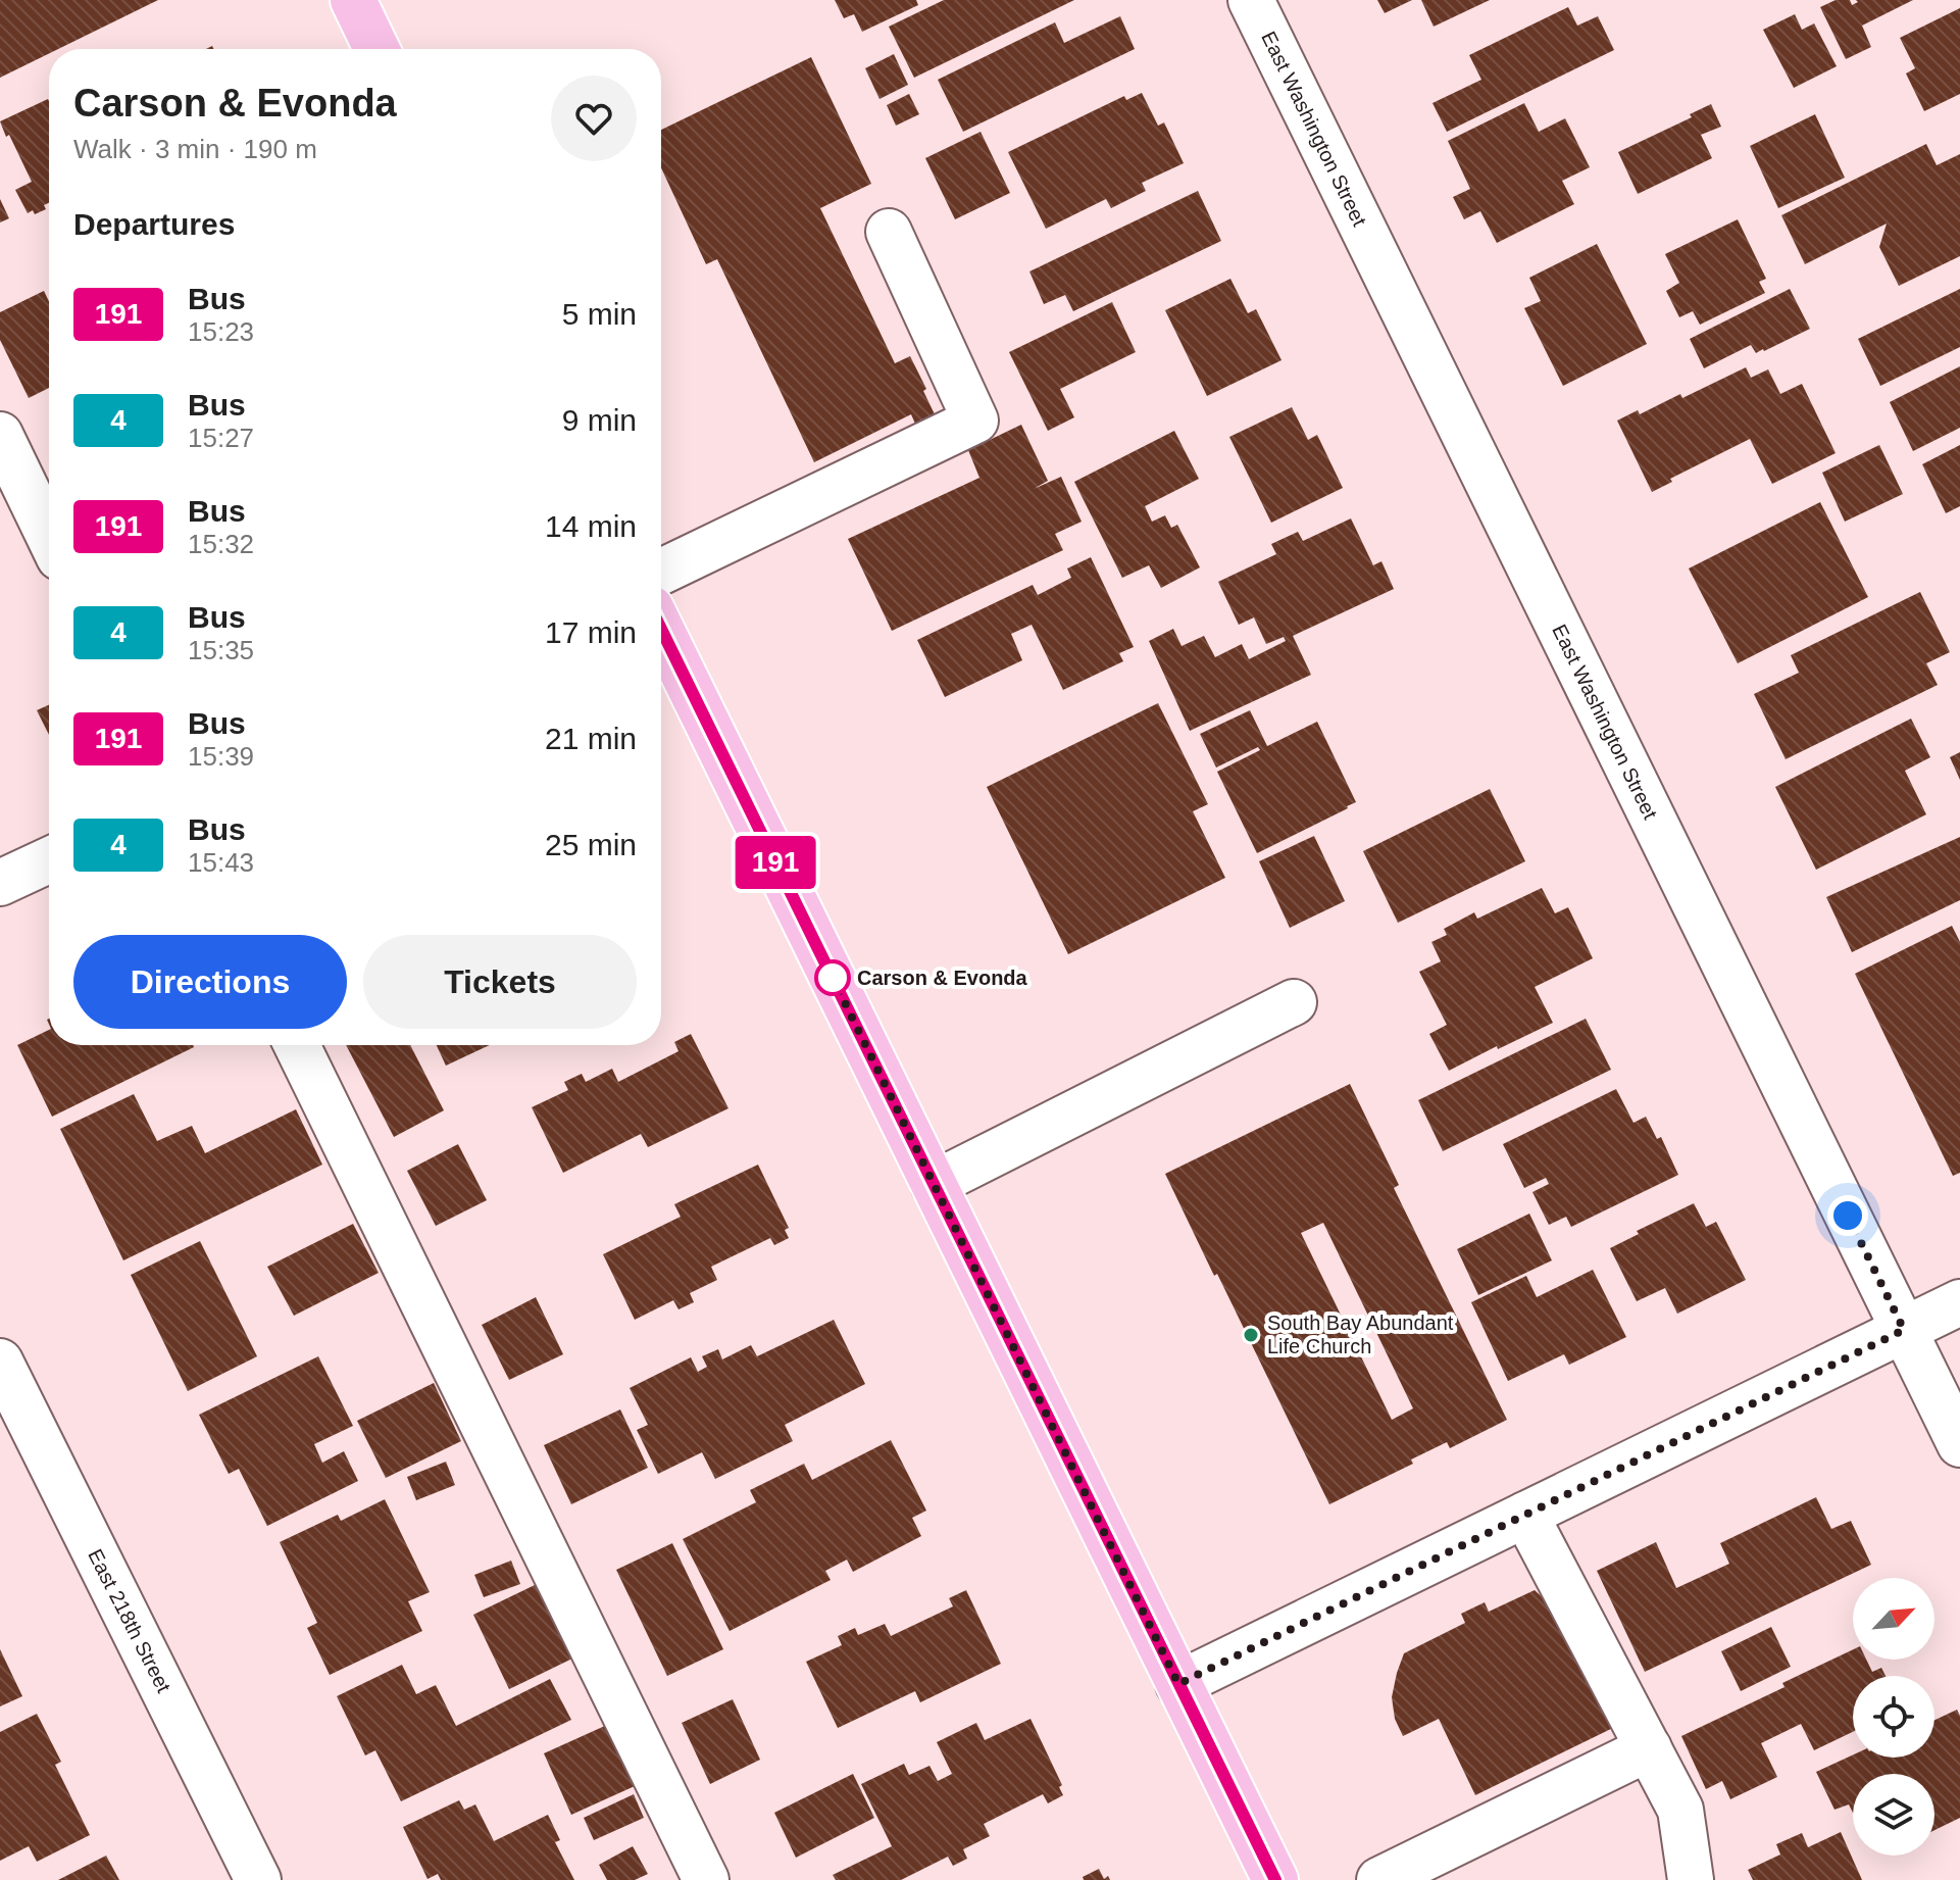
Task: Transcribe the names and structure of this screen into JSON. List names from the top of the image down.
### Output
{
  "streets": {
    "street": ["East Washington Street", "East 218th Street"]
  },
  "places": ["Carson & Evonda", "South Bay Abundant Life Church"],
  "lines": ["bus line 191"],
  "north": "top right",
  "page": {
    "on_map": "191",
    "heading": [
      ["Carson & Evonda", "Walk · 3 min · 190 m"],
      "Departures"
    ],
    "list": [
      {
        "mark": "191",
        "name": "Bus",
        "note": "15:23",
        "value": "5 min"
      },
      {
        "mark": "4",
        "name": "Bus",
        "note": "15:27",
        "value": "9 min"
      },
      {
        "mark": "191",
        "name": "Bus",
        "note": "15:32",
        "value": "14 min"
      },
      {
        "mark": "4",
        "name": "Bus",
        "note": "15:35",
        "value": "17 min"
      },
      {
        "mark": "191",
        "name": "Bus",
        "note": "15:39",
        "value": "21 min"
      },
      {
        "mark": "4",
        "name": "Bus",
        "note": "15:43",
        "value": "25 min"
      }
    ],
    "buttons": ["Directions", "Tickets"]
  }
}
